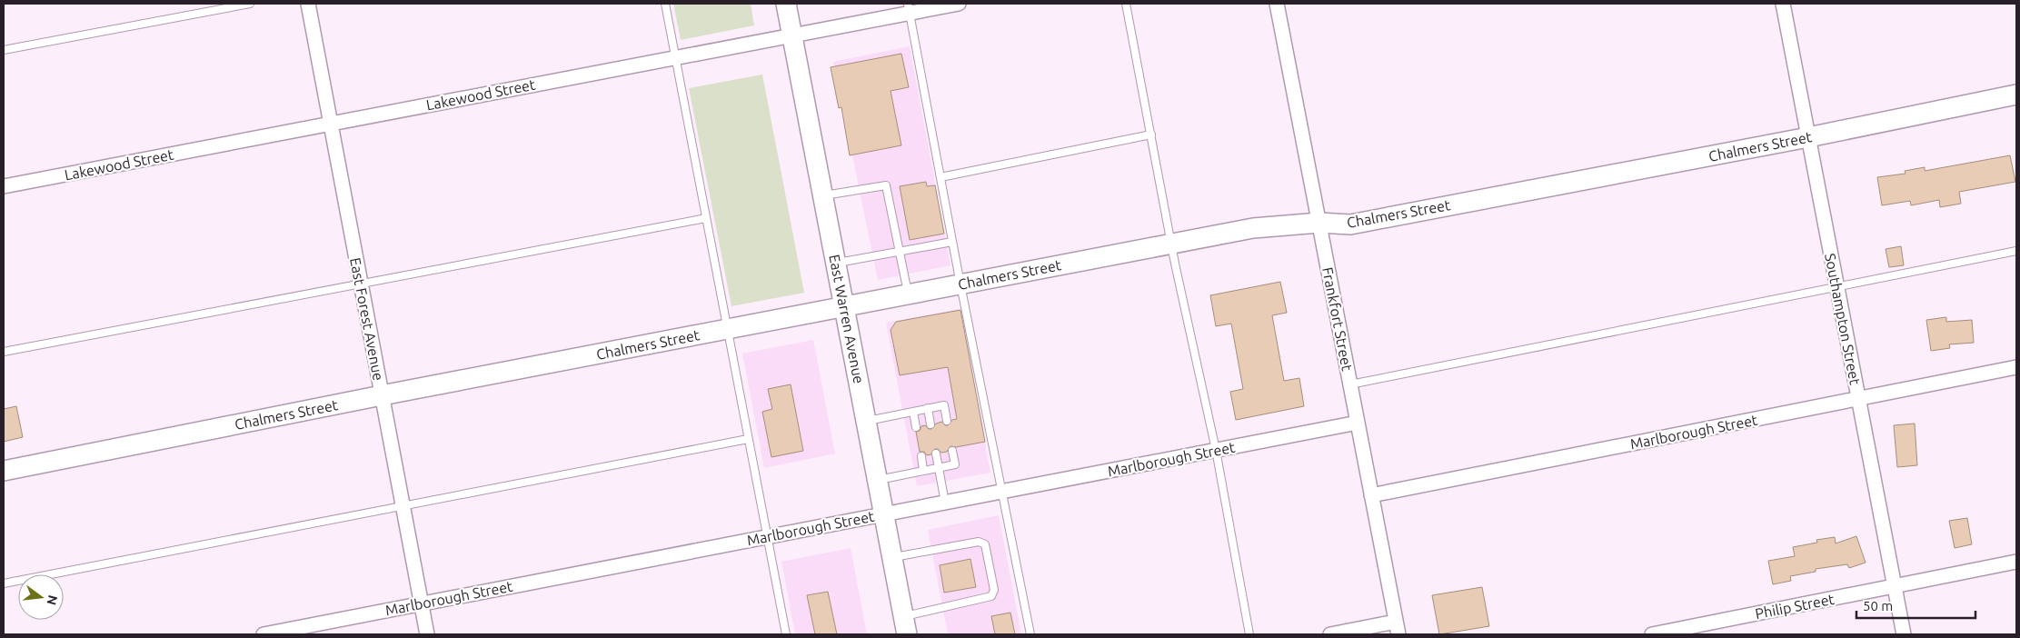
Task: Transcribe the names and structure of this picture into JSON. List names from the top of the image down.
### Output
{
  "streets": {
    "street": [
      "Lakewood Street",
      "Chalmers Street",
      "East Forest Avenue",
      "East Warren Avenue",
      "Frankfort Street",
      "Southampton Street",
      "Marlborough Street",
      "Philip Street"
    ]
  },
  "crossings": [
    ["Lakewood Street", "East Forest Avenue"],
    ["Lakewood Street", "East Warren Avenue"],
    ["Chalmers Street", "East Forest Avenue"],
    ["Chalmers Street", "East Warren Avenue"],
    ["Chalmers Street", "Frankfort Street"],
    ["Chalmers Street", "Southampton Street"],
    ["East Forest Avenue", "Marlborough Street"],
    ["East Warren Avenue", "Marlborough Street"],
    ["Frankfort Street", "Marlborough Street"],
    ["Southampton Street", "Marlborough Street"],
    ["Southampton Street", "Philip Street"]
  ],
  "scale_bar": "50 m",
  "north": "right"
}
